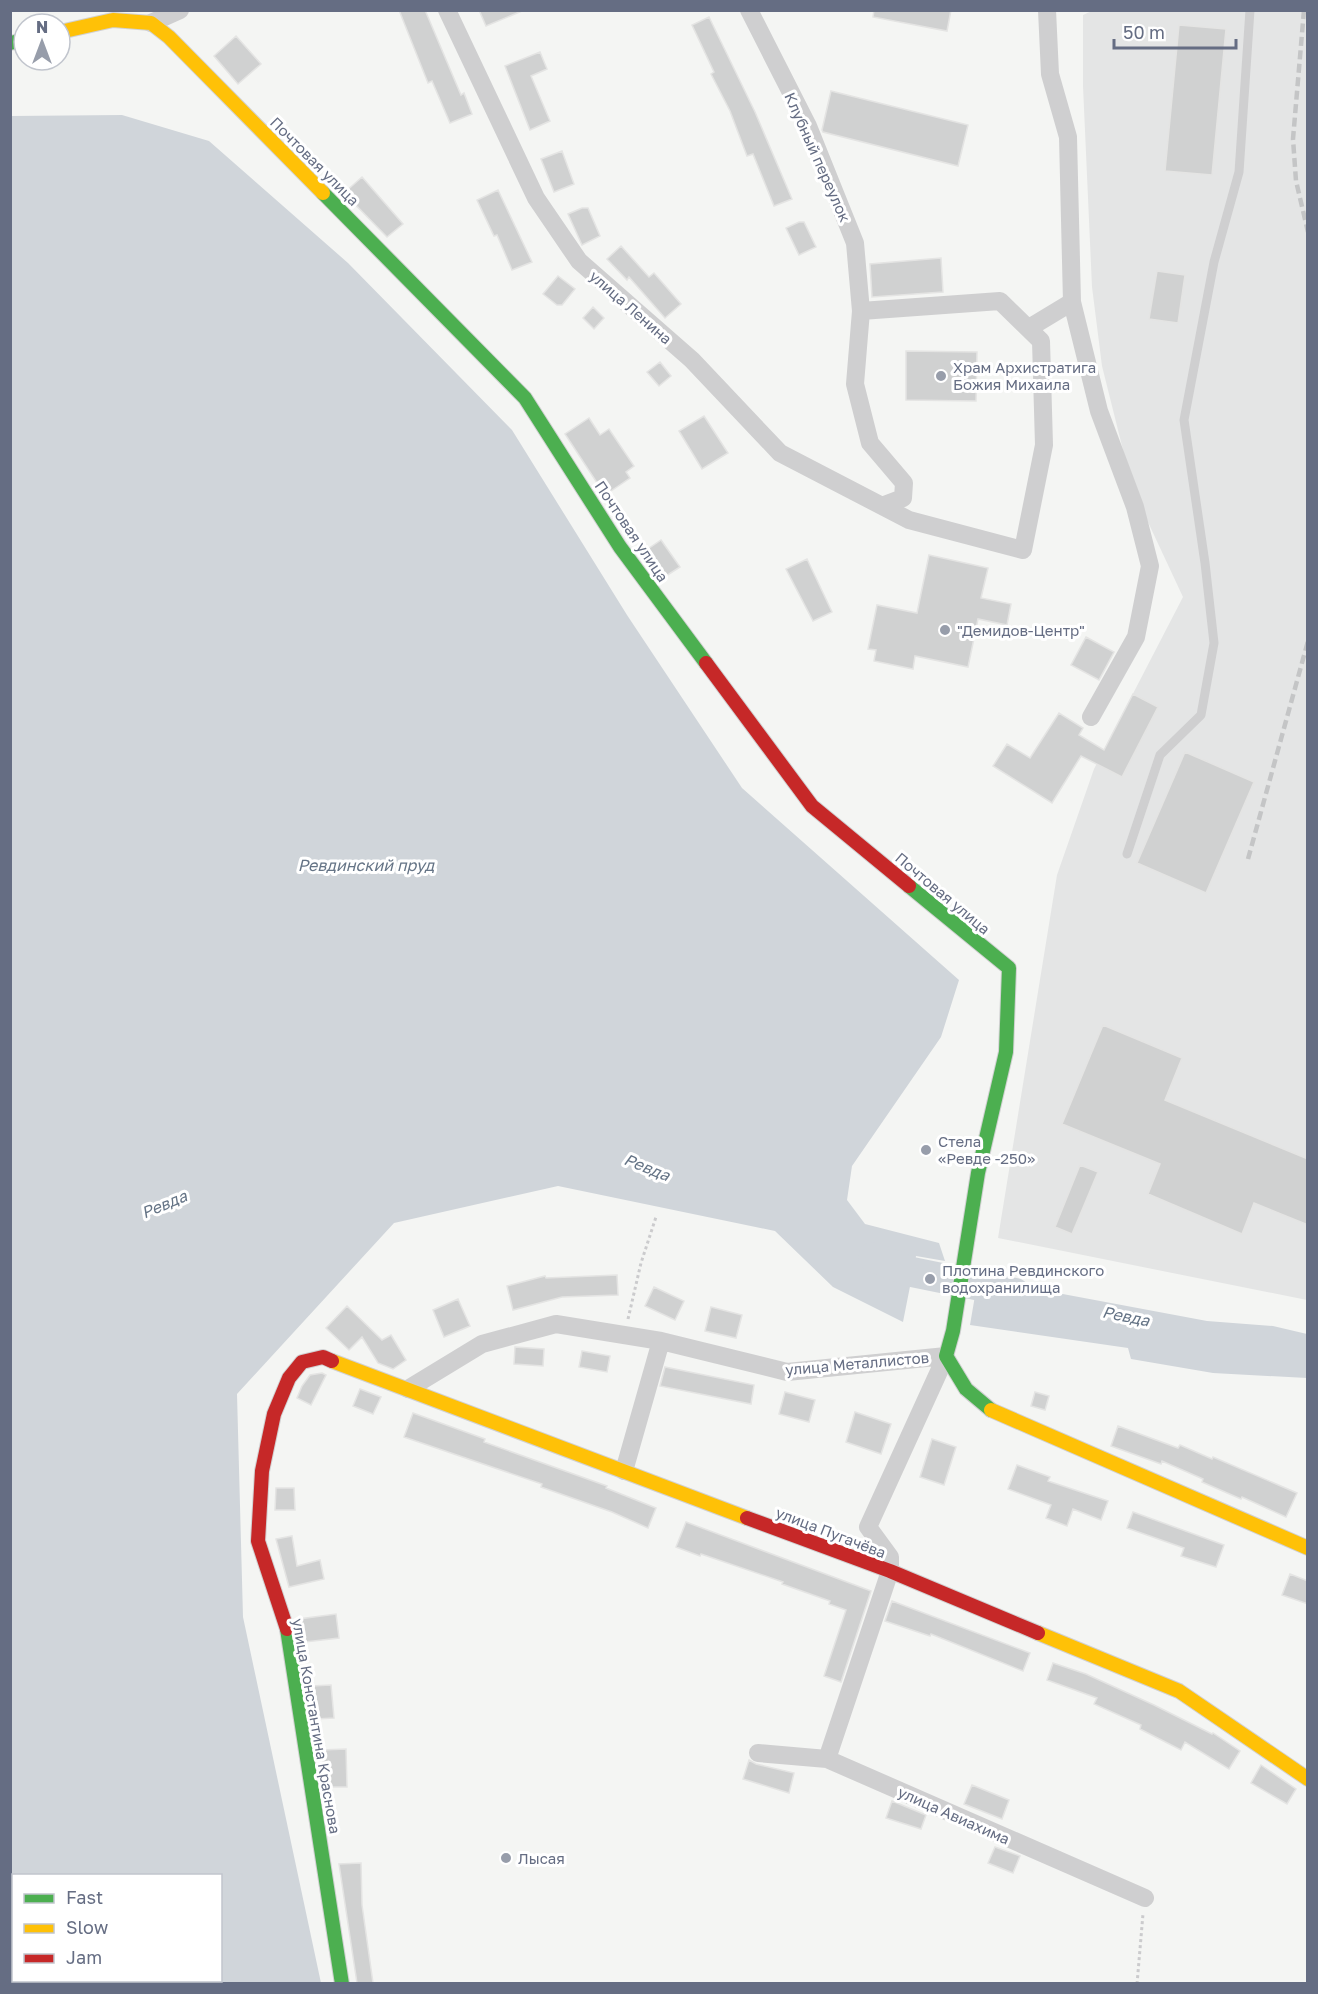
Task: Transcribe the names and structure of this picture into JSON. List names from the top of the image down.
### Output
{
  "streets": {
    "street": [
      "Клубный переулок",
      "Почтовая улица",
      "улица Ленина",
      "улица Металлистов",
      "улица Пугачёва",
      "улица Константина Краснова",
      "улица Авиахима"
    ]
  },
  "crossings": [
    ["Клубный переулок", "улица Ленина"],
    ["Почтовая улица", "улица Металлистов"],
    ["улица Металлистов", "улица Пугачёва"],
    ["улица Пугачёва", "улица Константина Краснова"]
  ],
  "water": ["Ревдинский пруд", "Ревда"],
  "places": [
    "Храм Архистратига Божия Михаила",
    "\"Демидов-Центр\"",
    "Стела «Ревде -250»",
    "Плотина Ревдинского водохранилища",
    "Лысая"
  ],
  "legend": ["Fast", "Slow", "Jam"],
  "scale_bar": "50 m",
  "north": "top"
}
